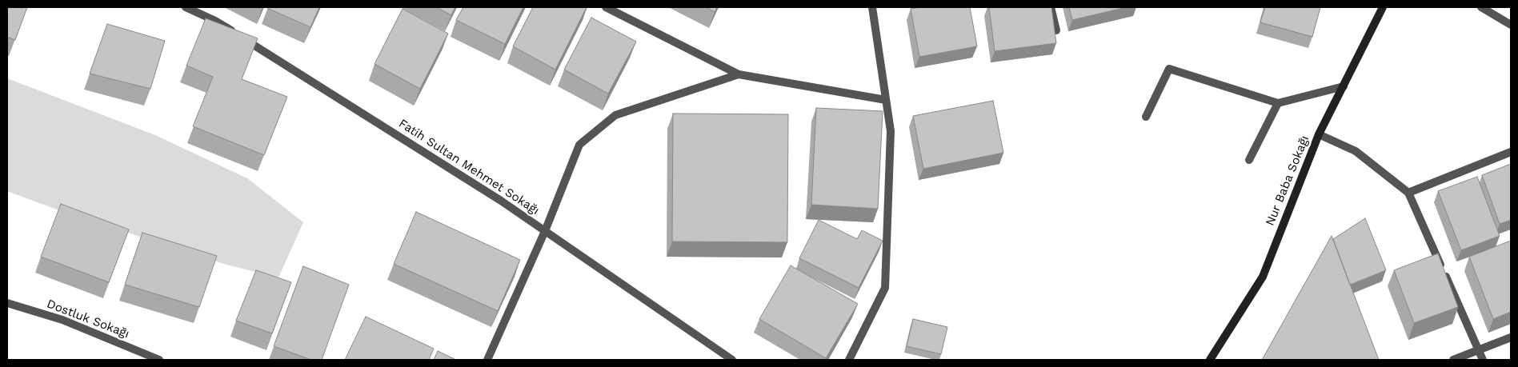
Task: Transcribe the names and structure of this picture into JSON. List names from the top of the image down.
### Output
{
  "streets": {
    "main road": ["Nur Baba Sokağı"],
    "street": ["Fatih Sultan Mehmet Sokağı", "Dostluk Sokağı"]
  }
}
